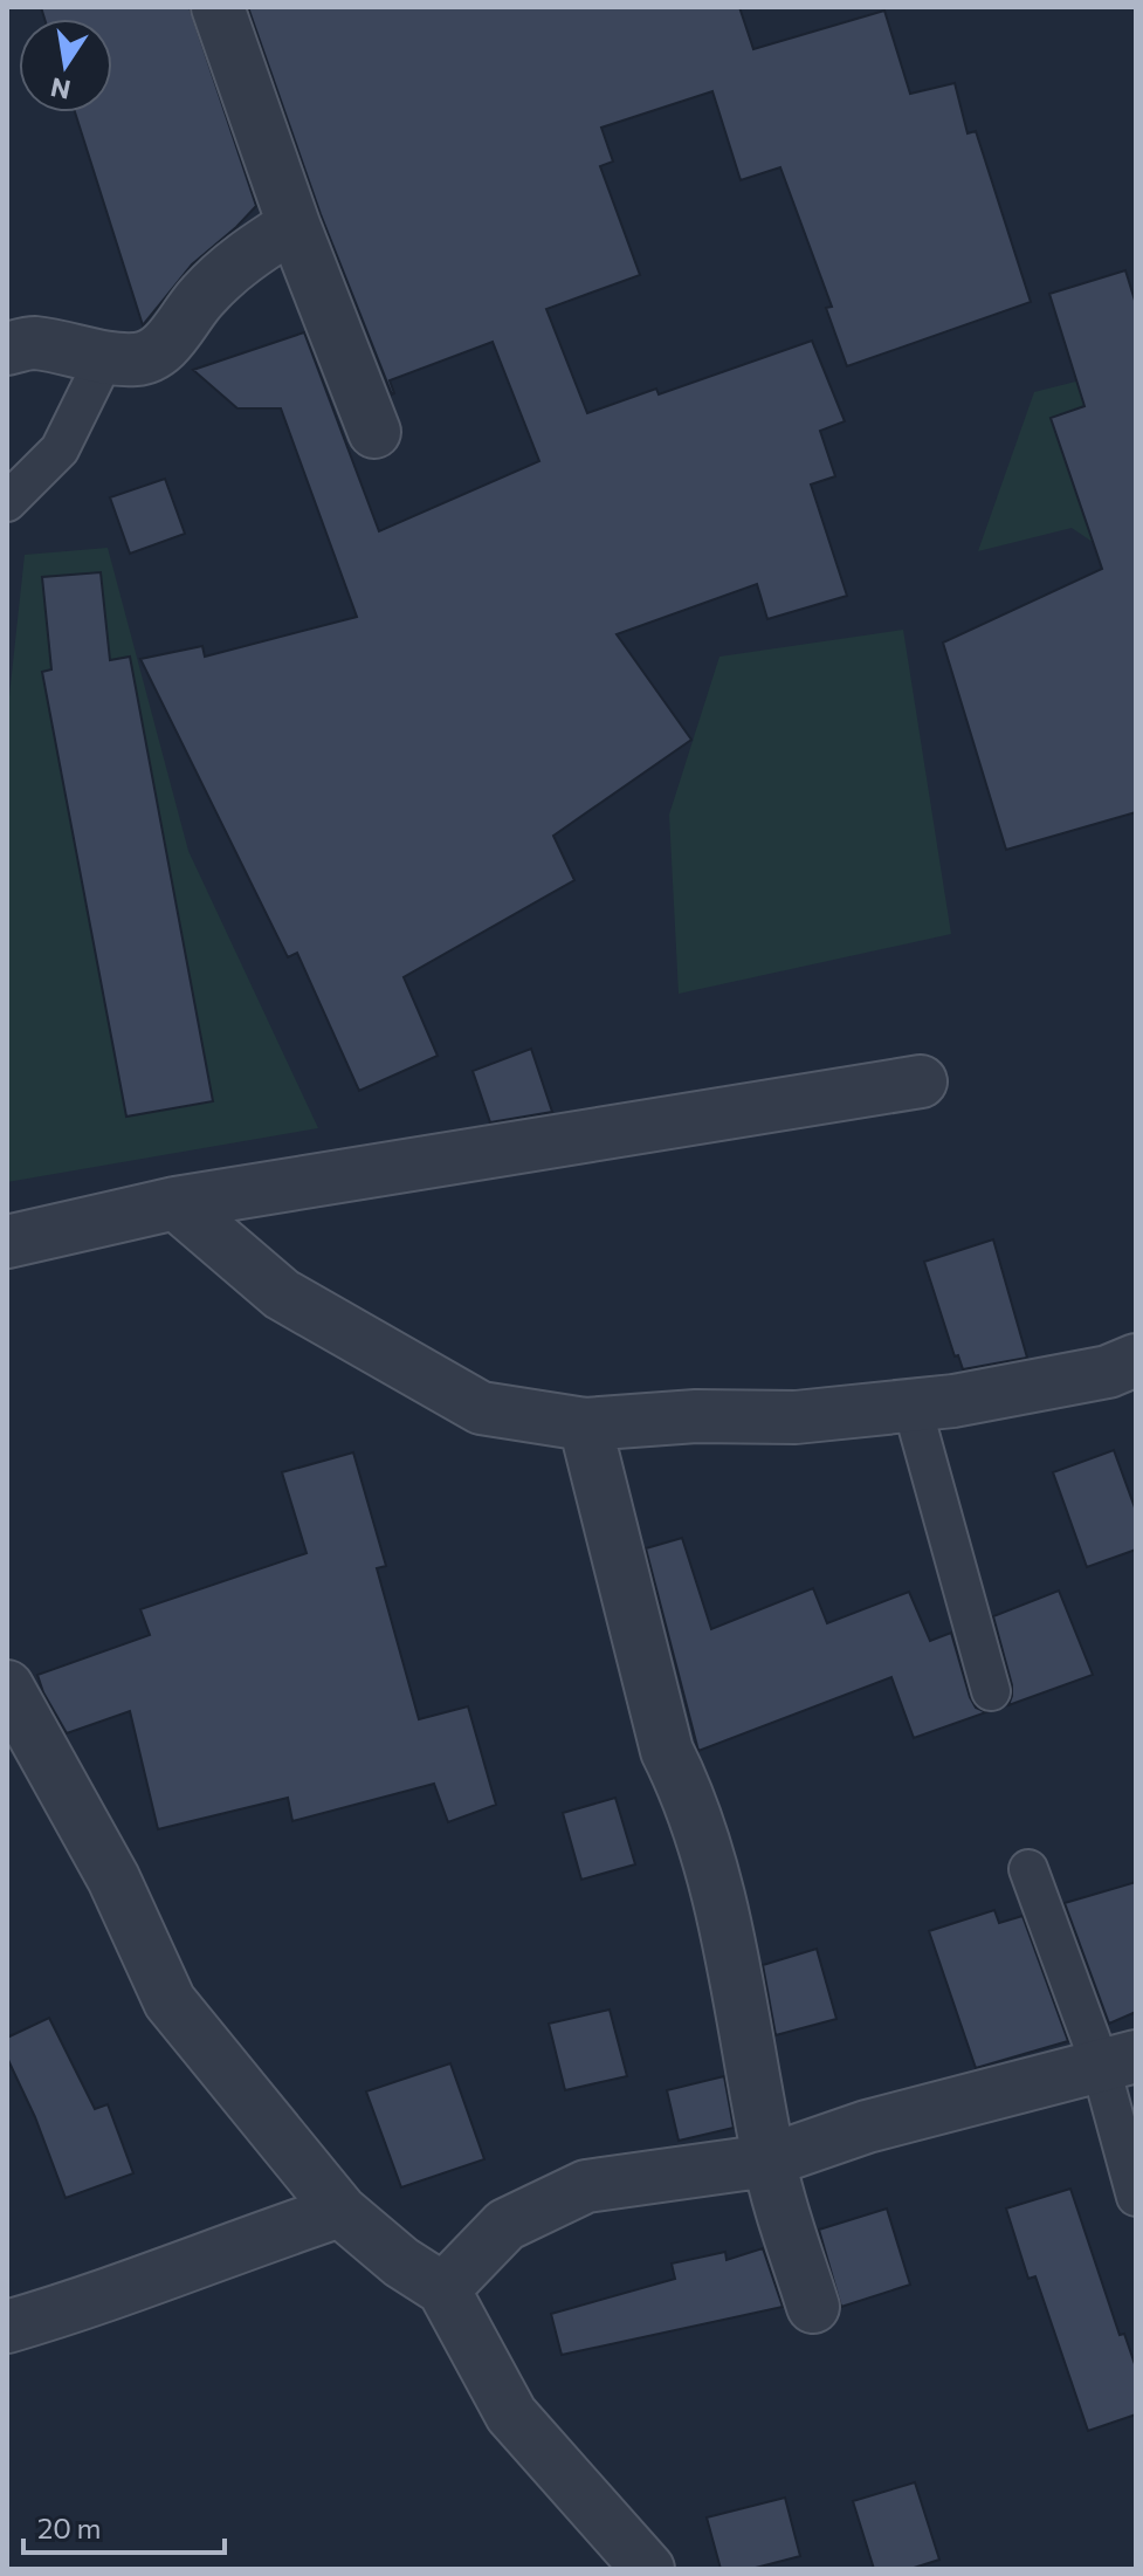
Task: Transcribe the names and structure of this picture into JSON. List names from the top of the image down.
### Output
{
  "scale_bar": "20 m",
  "north": "bottom"
}
